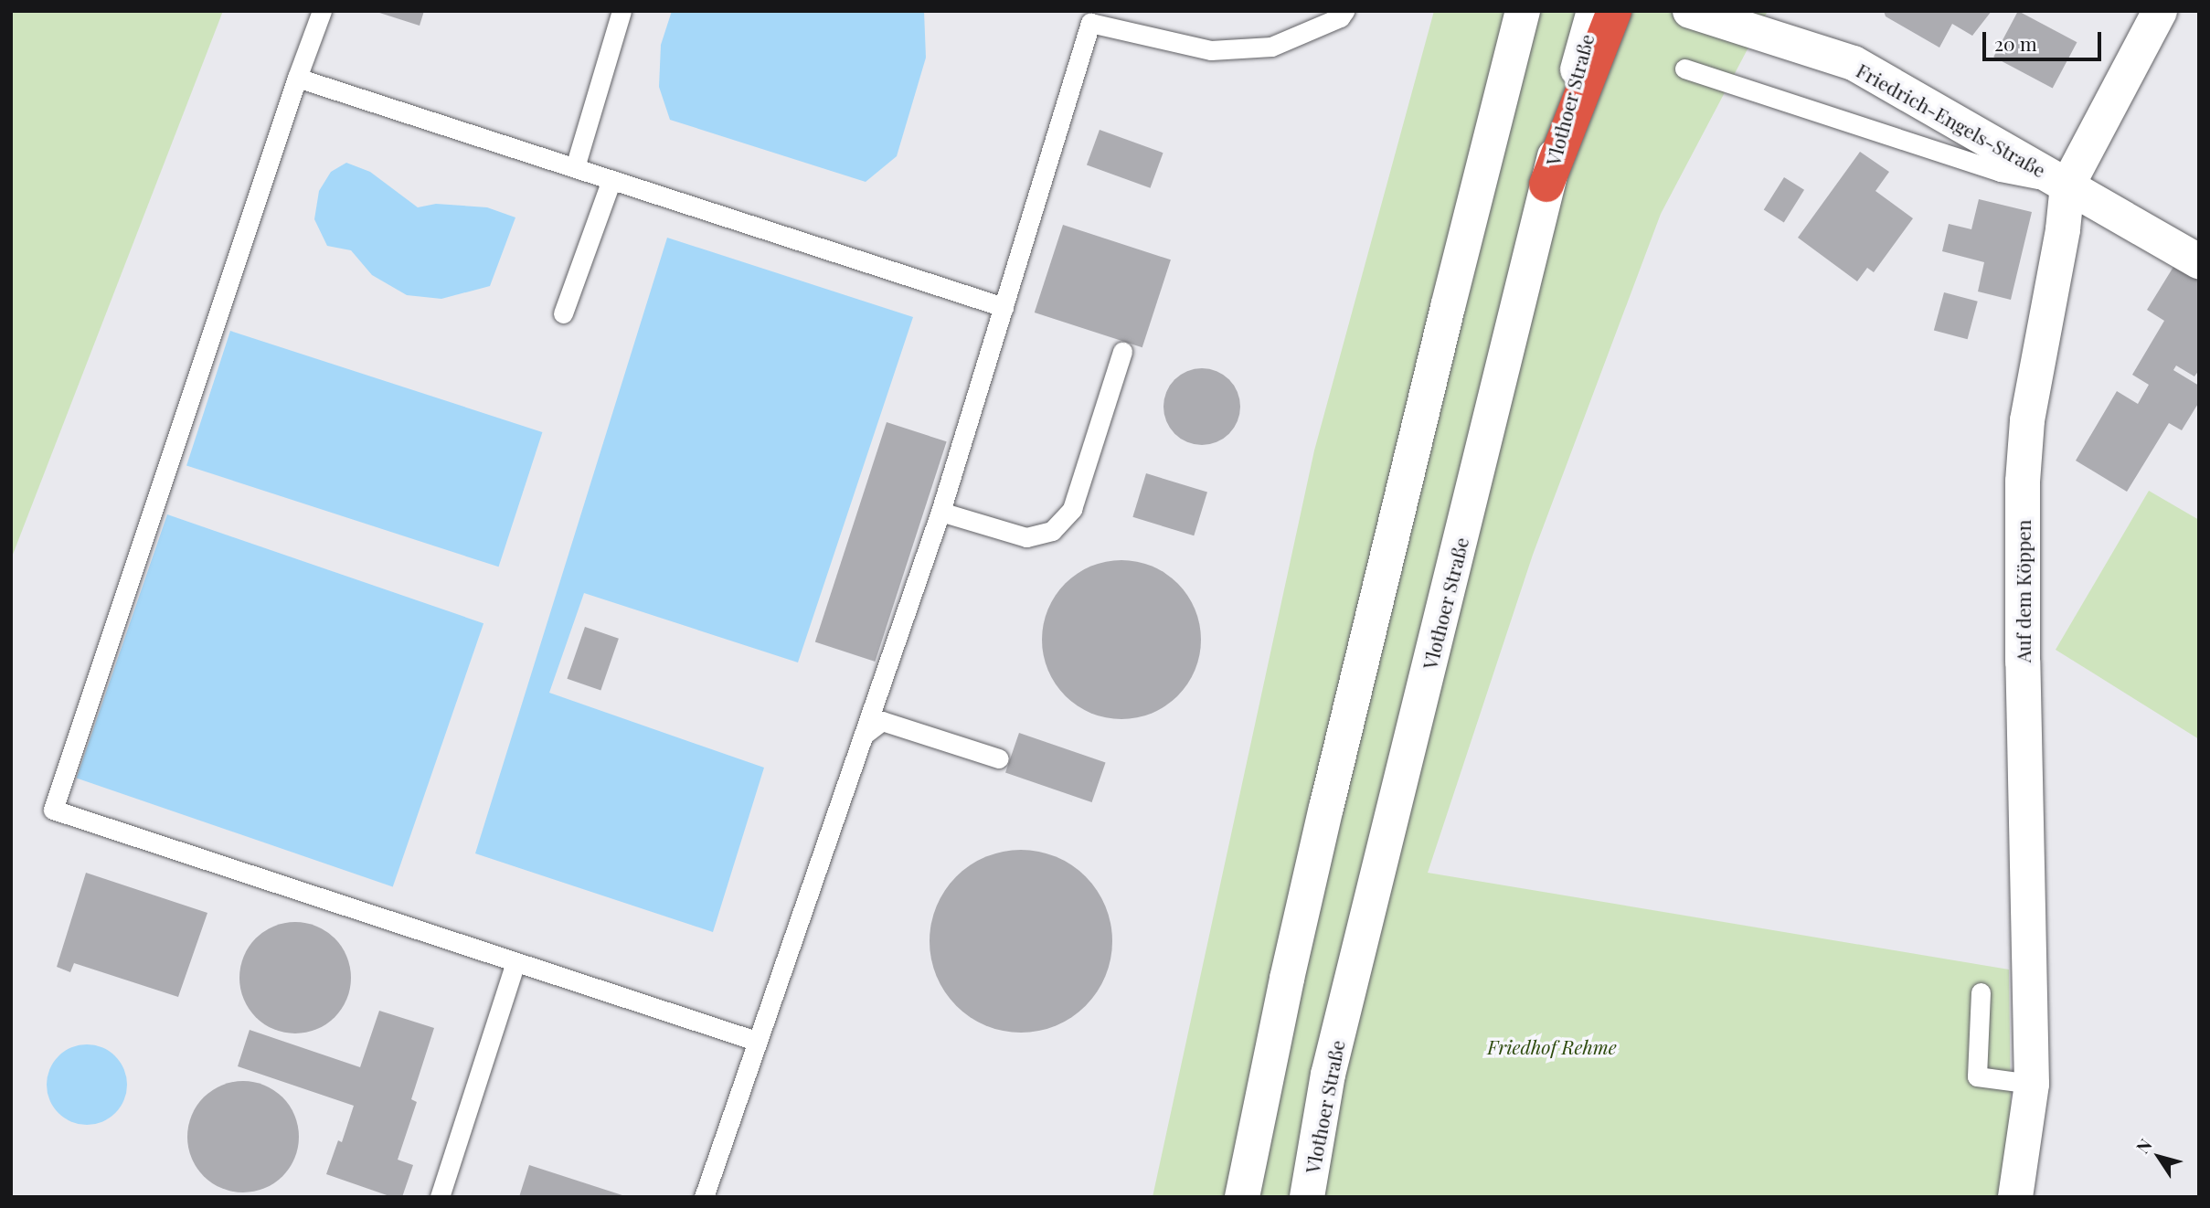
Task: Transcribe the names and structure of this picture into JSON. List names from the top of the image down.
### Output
{
  "streets": {
    "main road": ["Vlothoer Straße", "Friedrich-Engels-Straße", "Auf dem Köppen"]
  },
  "crossings": [
    ["Friedrich-Engels-Straße", "Auf dem Köppen"]
  ],
  "parks": ["Friedhof Rehme"],
  "scale_bar": "20 m",
  "north": "top left"
}
